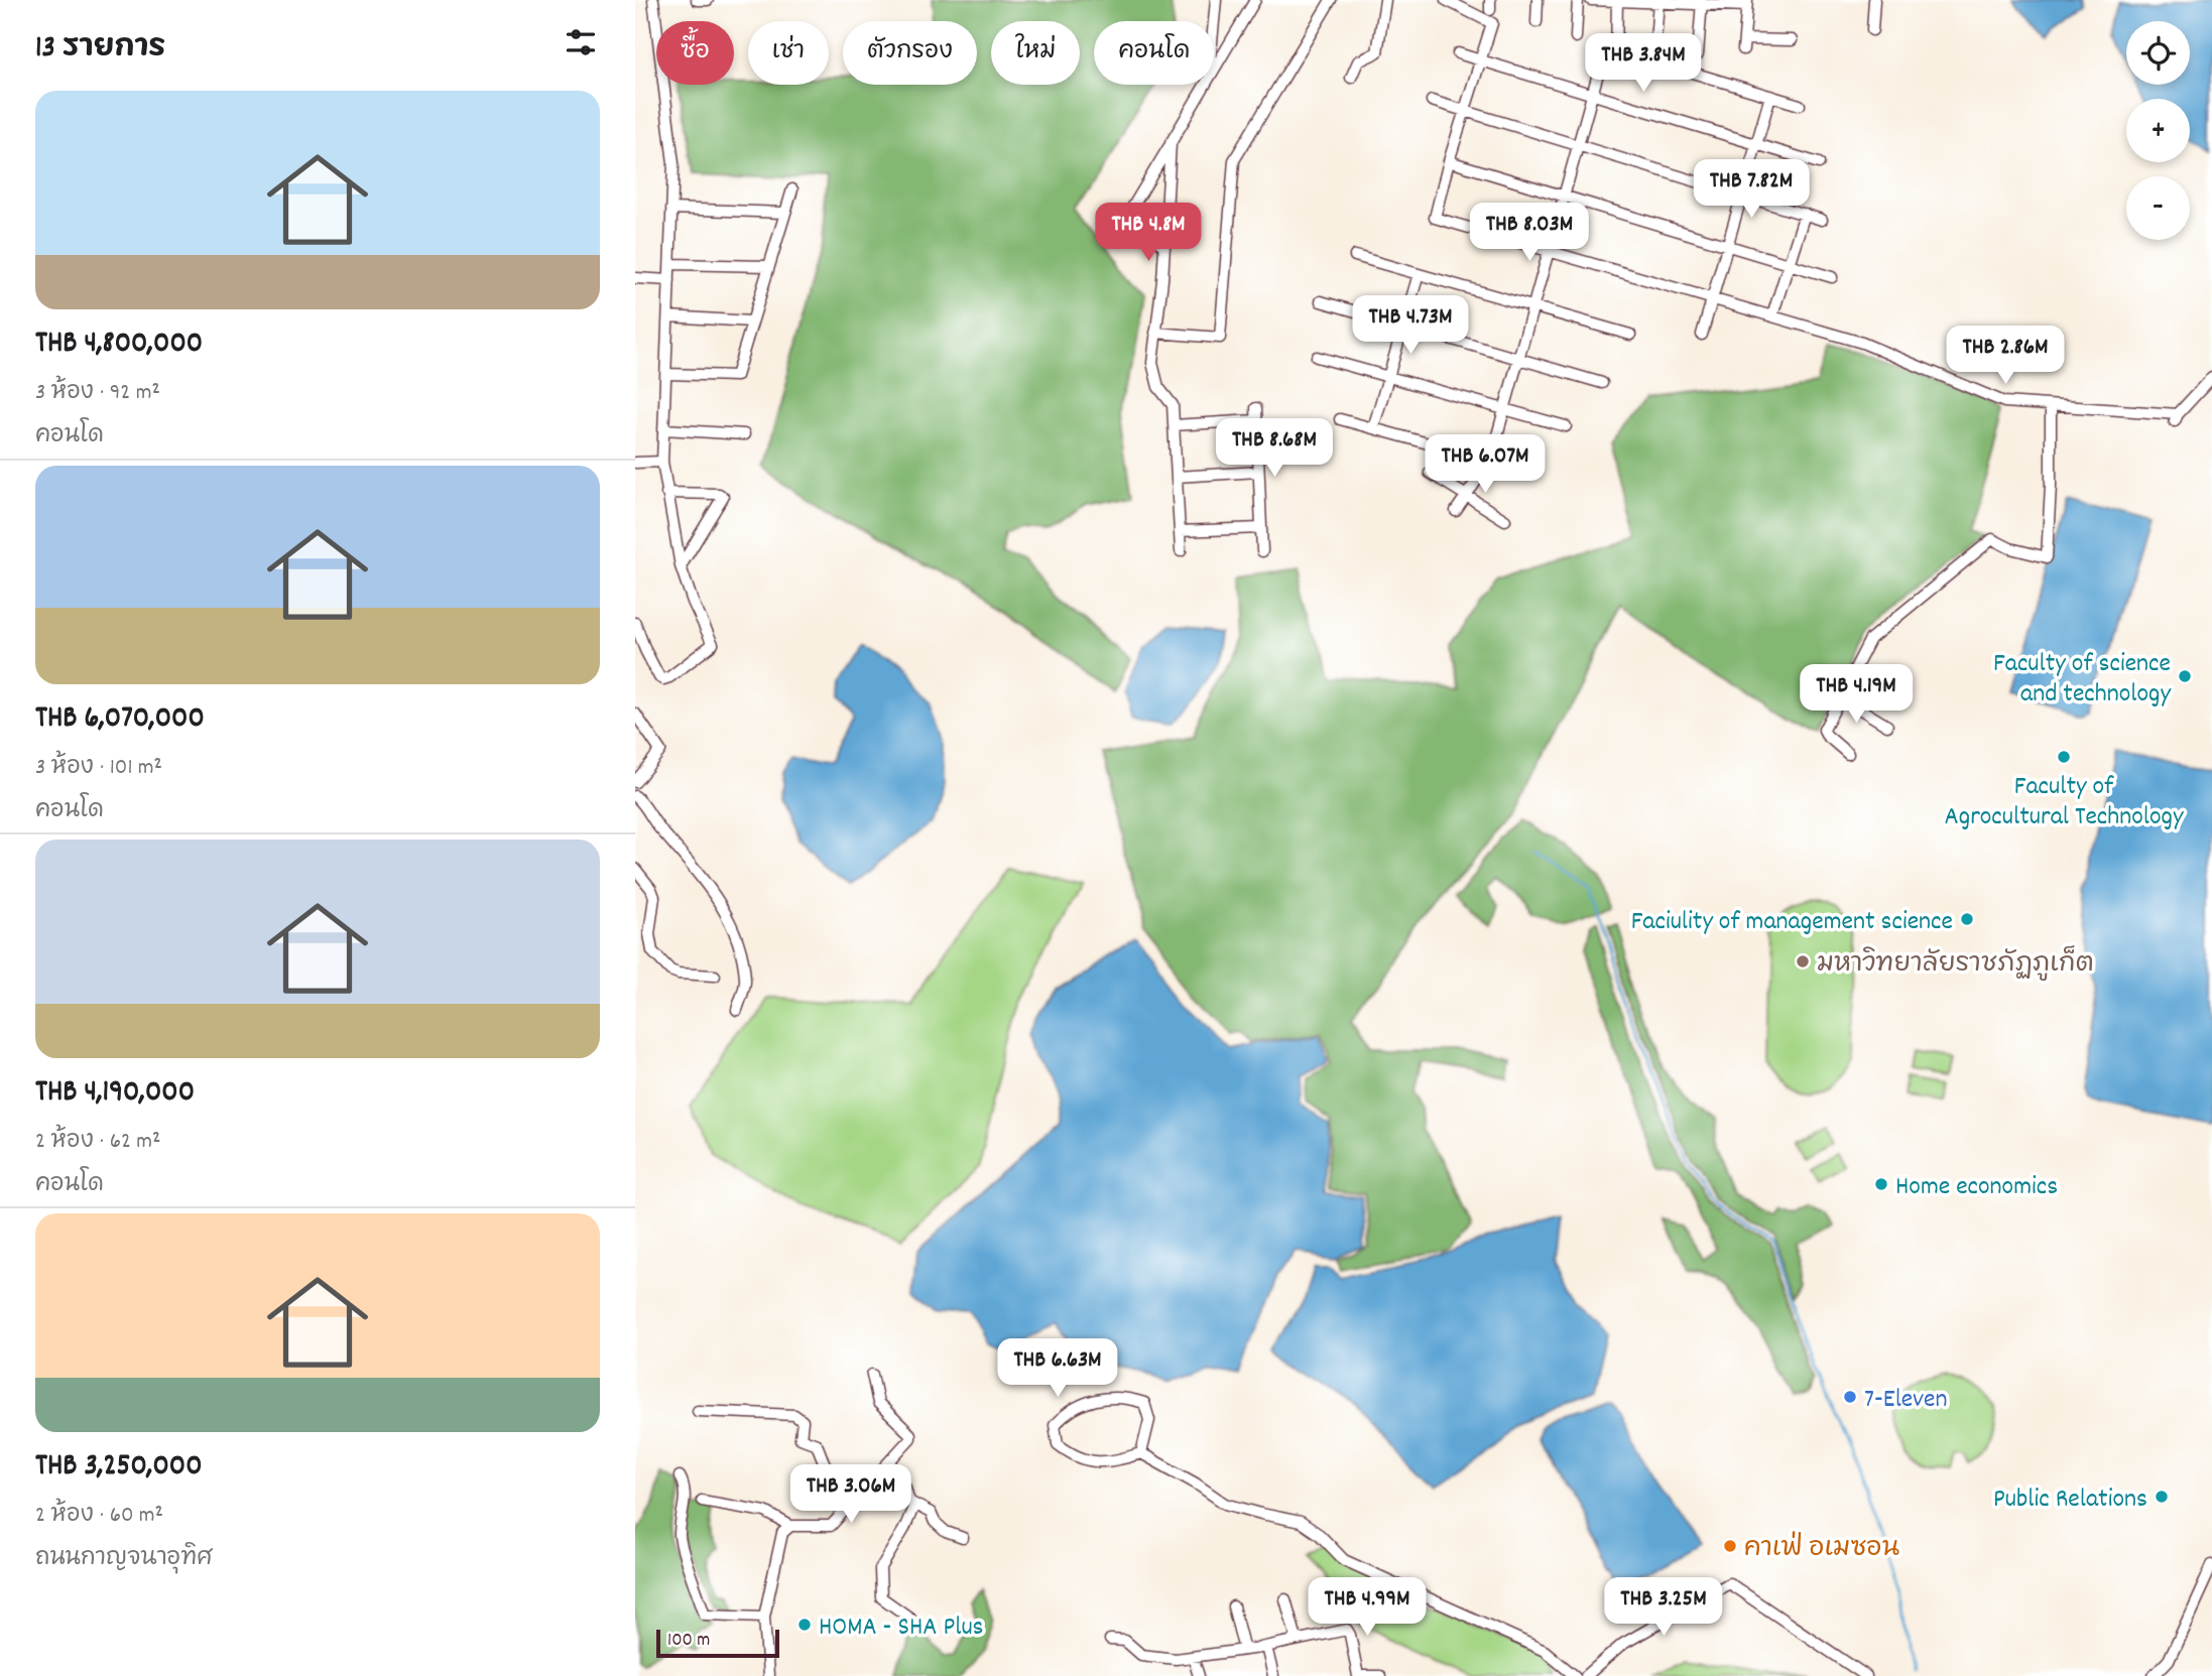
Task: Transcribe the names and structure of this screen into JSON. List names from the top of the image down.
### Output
{
  "places": [
    "Faculty of science and technology",
    "Faculty of Agrocultural Technology",
    "Faciulity of management science",
    "มหาวิทยาลัยราชภัฏภูเก็ต",
    "Home economics",
    "7-Eleven",
    "Public Relations",
    "คาเฟ่ อเมซอน",
    "HOMA - SHA Plus"
  ],
  "scale_bar": "100 m",
  "page": {
    "heading": "13 รายการ",
    "map_buttons": ["+", "−"],
    "chip": [
      "ซื้อ",
      "เช่า",
      "ตัวกรอง",
      "ใหม่",
      "คอนโด"
    ],
    "price": [
      "THB 3.84M",
      "THB 7.82M",
      "THB 4.8M",
      "THB 8.03M",
      "THB 4.73M",
      "THB 2.86M",
      "THB 8.68M",
      "THB 6.07M",
      "THB 4.19M",
      "THB 6.63M",
      "THB 3.06M",
      "THB 4.99M",
      "THB 3.25M"
    ],
    "list": [
      {
        "name": "THB 4,800,000",
        "note": "3 ห้อง · 92 m² · คอนโด"
      },
      {
        "name": "THB 6,070,000",
        "note": "3 ห้อง · 101 m² · คอนโด"
      },
      {
        "name": "THB 4,190,000",
        "note": "2 ห้อง · 62 m² · คอนโด"
      },
      {
        "name": "THB 3,250,000",
        "note": "2 ห้อง · 60 m² · ถนนกาญจนาอุทิศ"
      }
    ],
    "scale": "100 m"
  }
}
